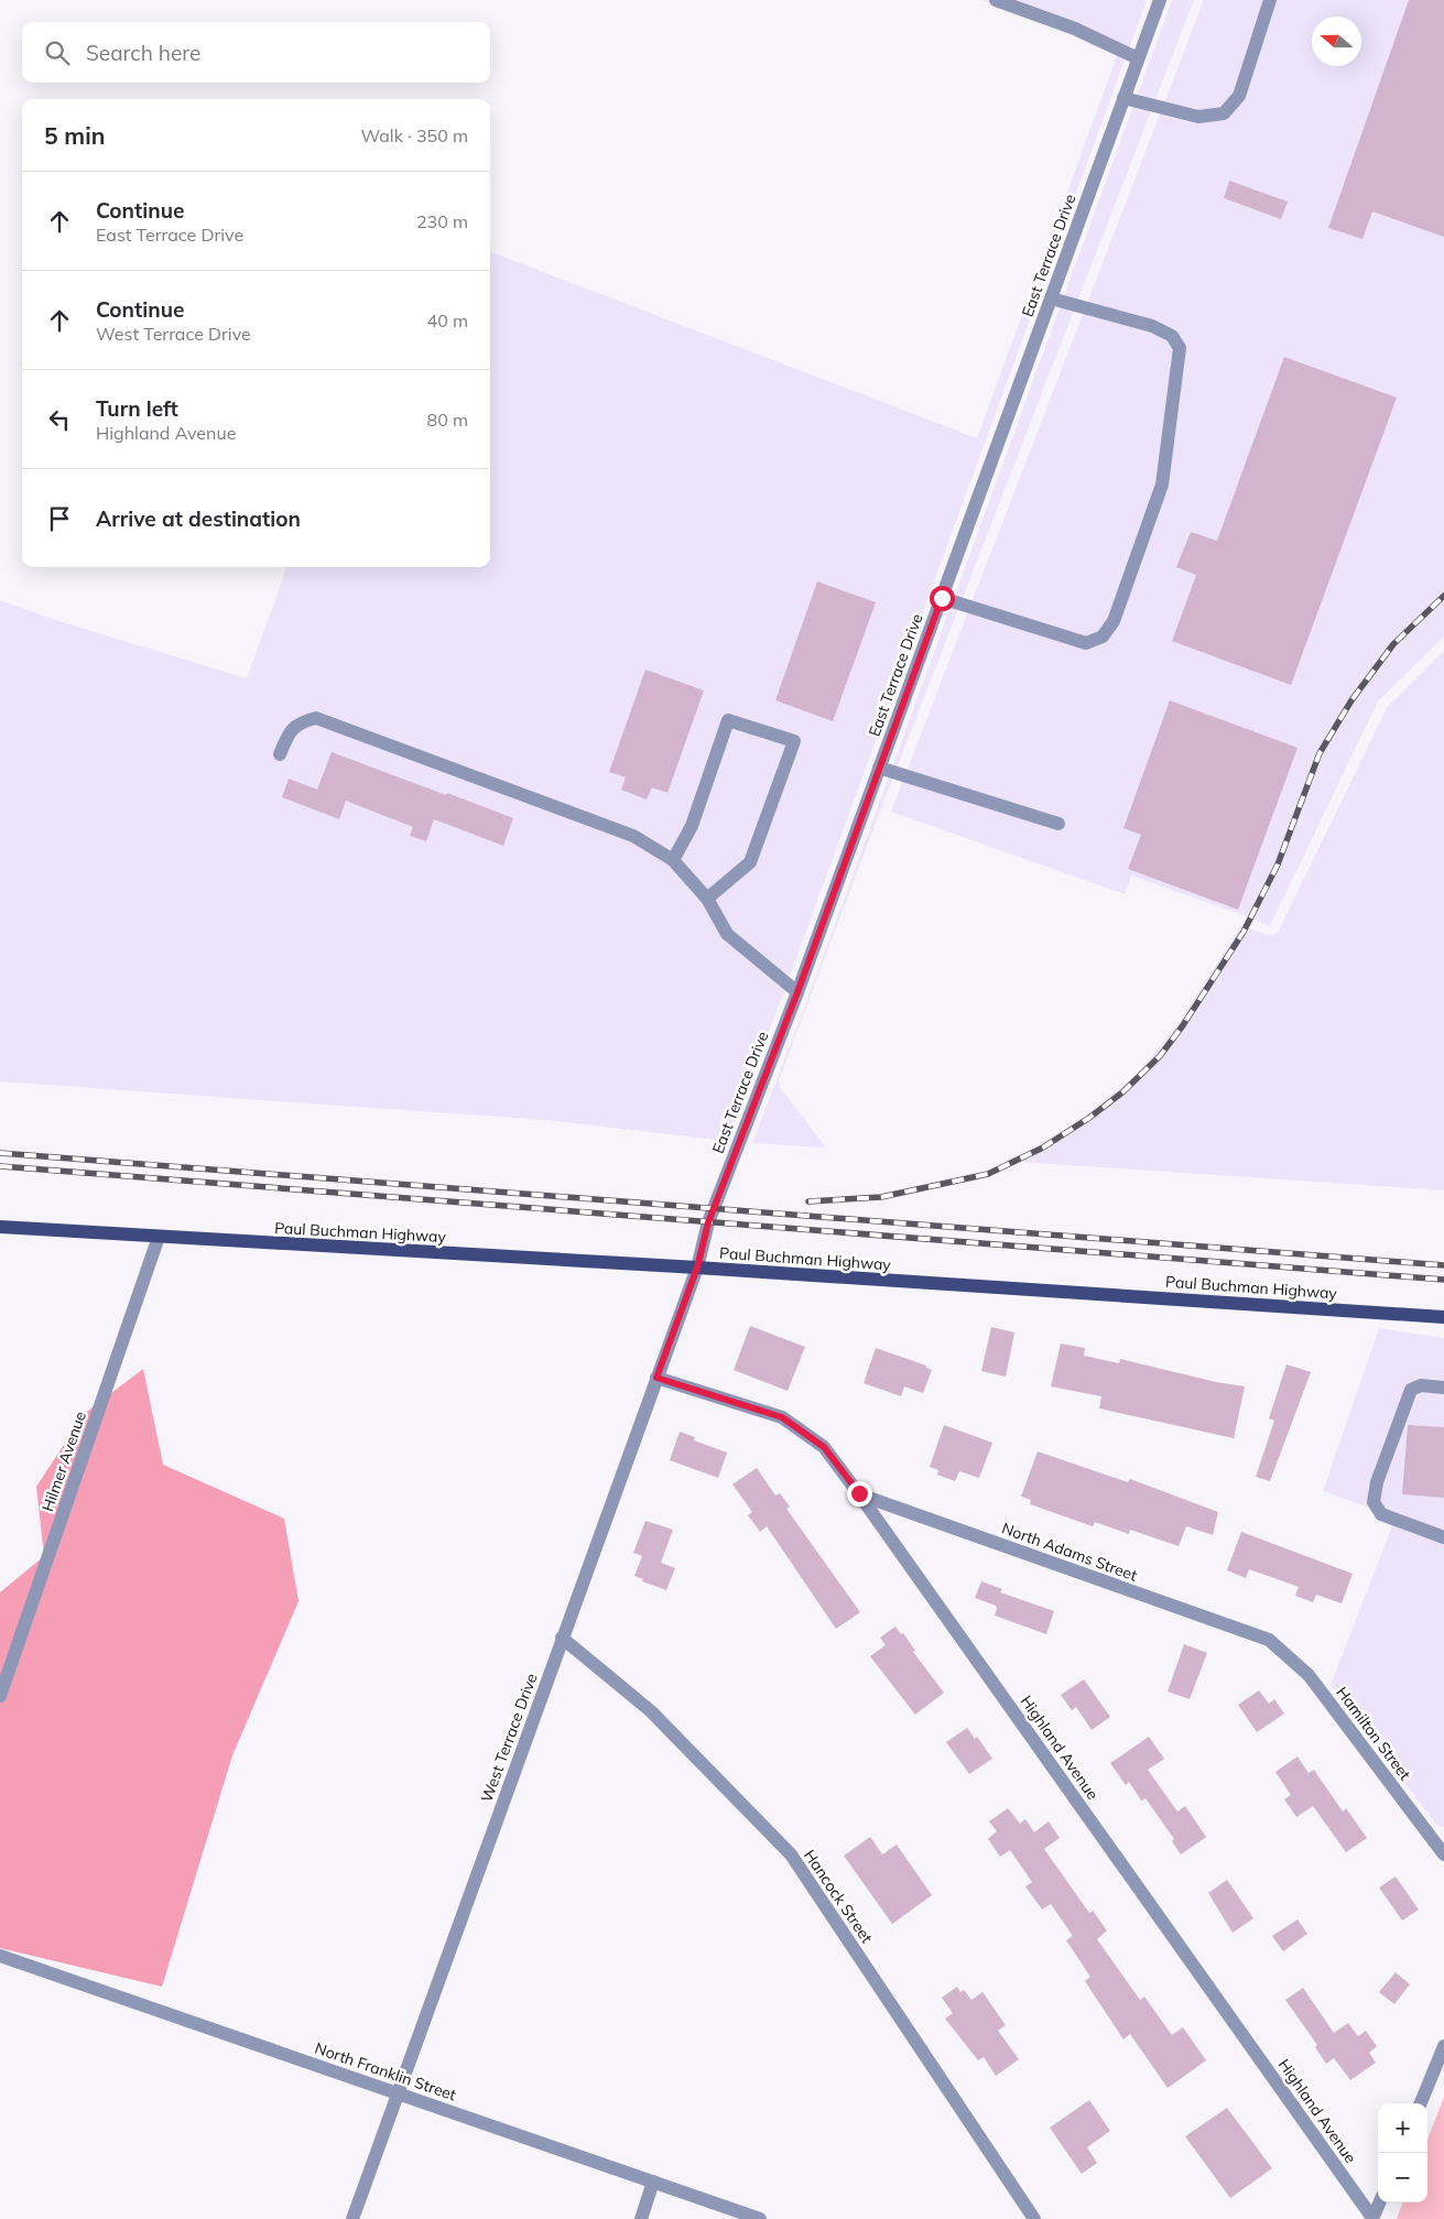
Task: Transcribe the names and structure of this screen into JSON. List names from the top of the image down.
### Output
{
  "streets": {
    "main road": ["Paul Buchman Highway"],
    "street": [
      "East Terrace Drive",
      "Hilmer Avenue",
      "North Adams Street",
      "Hamilton Street",
      "West Terrace Drive",
      "Highland Avenue",
      "Hancock Street",
      "North Franklin Street"
    ]
  },
  "crossings": [
    ["East Terrace Drive", "Paul Buchman Highway"],
    ["East Terrace Drive", "West Terrace Drive"],
    ["Paul Buchman Highway", "Hilmer Avenue"],
    ["Paul Buchman Highway", "West Terrace Drive"],
    ["North Adams Street", "Hamilton Street"],
    ["North Adams Street", "Highland Avenue"],
    ["West Terrace Drive", "Highland Avenue"],
    ["West Terrace Drive", "Hancock Street"],
    ["West Terrace Drive", "North Franklin Street"]
  ],
  "north": "left",
  "page": {
    "search": "Search here",
    "heading": ["5 min", "Walk · 350 m"],
    "list": [
      ["Continue", "East Terrace Drive", "230 m"],
      ["Continue", "West Terrace Drive", "40 m"],
      ["Turn left", "Highland Avenue", "80 m"],
      "Arrive at destination"
    ],
    "map_buttons": ["+", "−"]
  }
}
